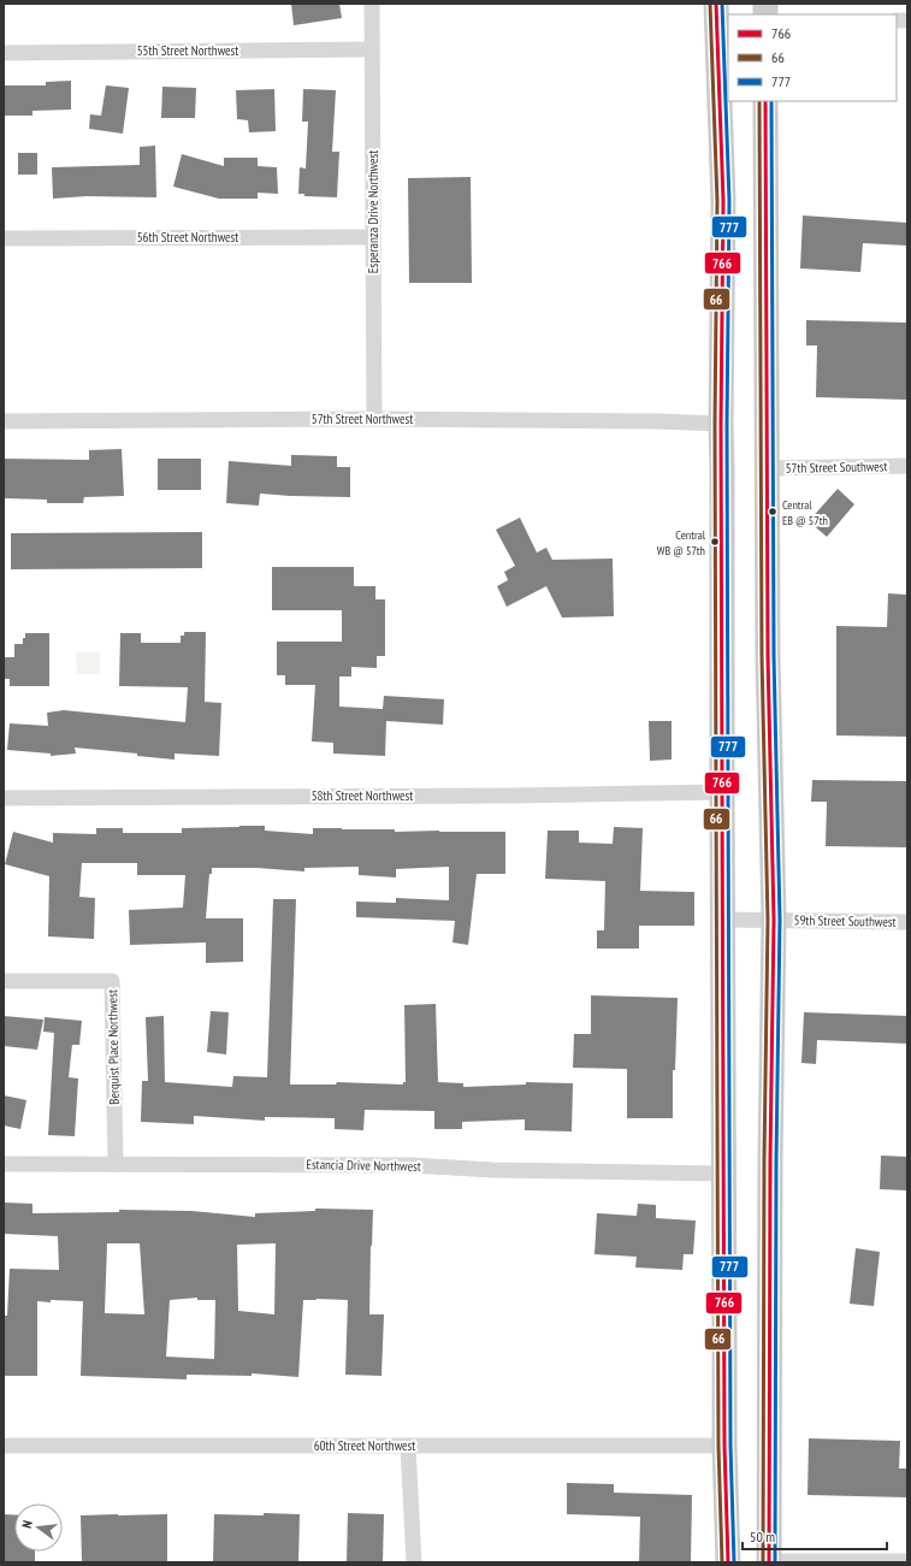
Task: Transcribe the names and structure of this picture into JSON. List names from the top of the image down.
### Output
{
  "streets": {
    "street": [
      "55th Street Northwest",
      "Esperanza Drive Northwest",
      "56th Street Northwest",
      "57th Street Northwest",
      "57th Street Southwest",
      "58th Street Northwest",
      "59th Street Southwest",
      "Berquist Place Northwest",
      "Estancia Drive Northwest",
      "60th Street Northwest"
    ]
  },
  "crossings": [
    ["55th Street Northwest", "Esperanza Drive Northwest"],
    ["Esperanza Drive Northwest", "56th Street Northwest"],
    ["Esperanza Drive Northwest", "57th Street Northwest"],
    ["Berquist Place Northwest", "Estancia Drive Northwest"]
  ],
  "places": ["Central EB @ 57th", "Central WB @ 57th"],
  "lines": ["transit line 766", "transit line 66", "transit line 777"],
  "legend": ["766", "66", "777"],
  "scale_bar": "50 m",
  "north": "left"
}
